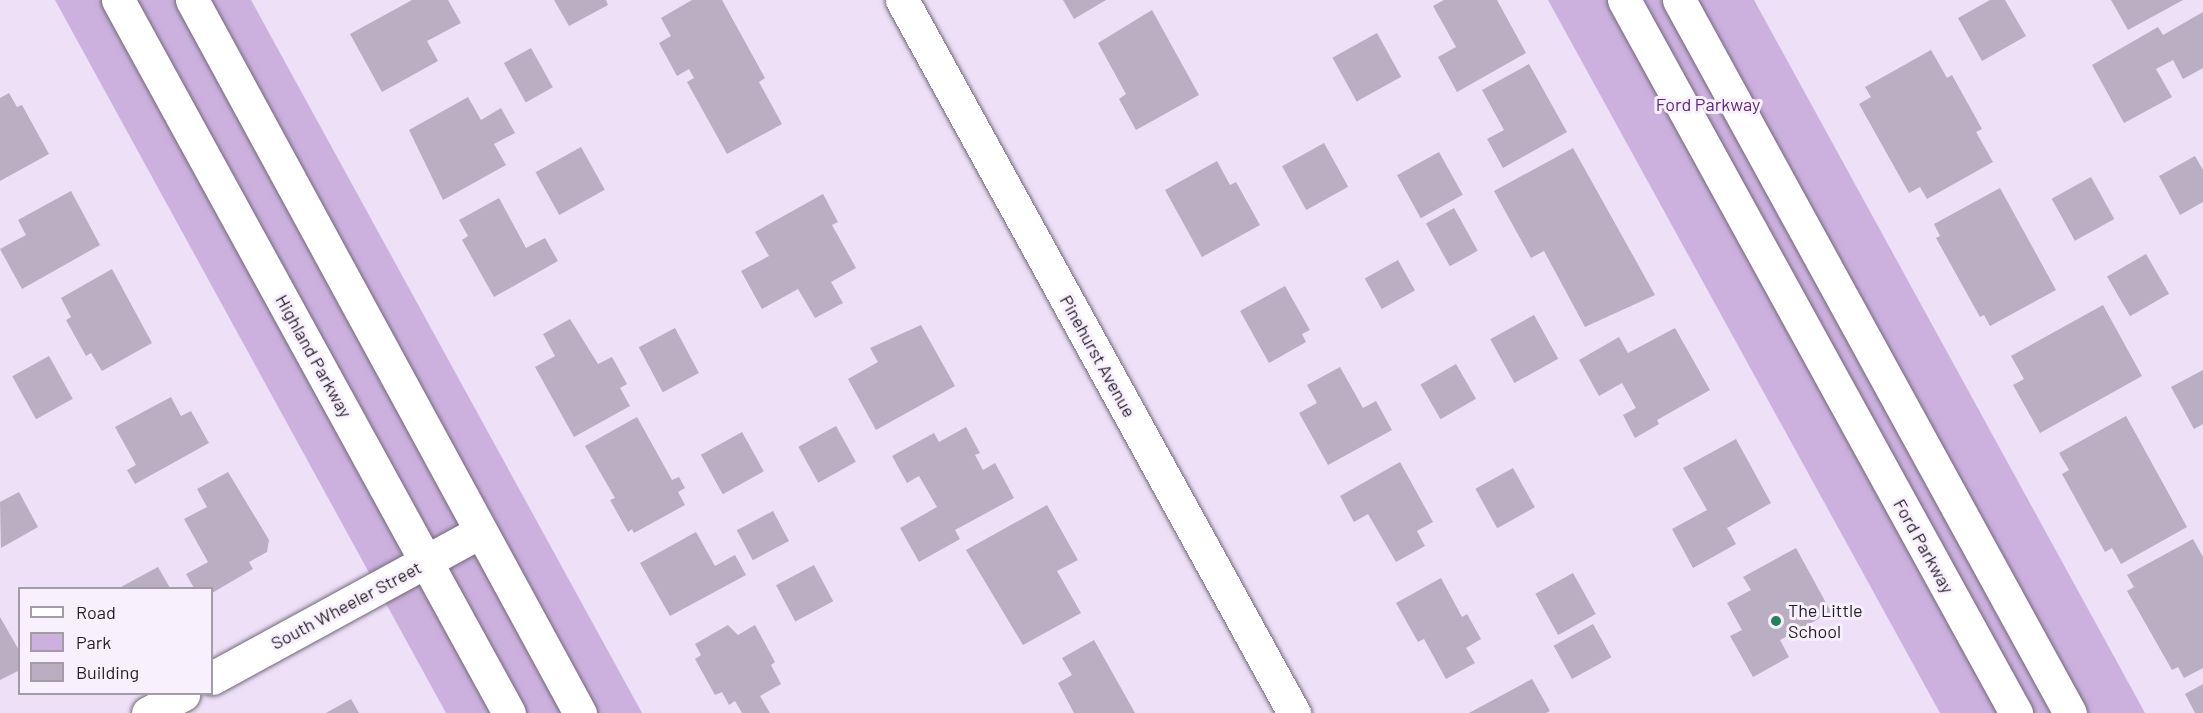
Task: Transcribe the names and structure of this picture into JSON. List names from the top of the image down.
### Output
{
  "streets": {
    "street": [
      "Highland Parkway",
      "Pinehurst Avenue",
      "Ford Parkway",
      "South Wheeler Street"
    ]
  },
  "crossings": [
    ["Highland Parkway", "South Wheeler Street"]
  ],
  "parks": ["Ford Parkway"],
  "places": ["The Little School"],
  "legend": ["Road", "Park", "Building"]
}
